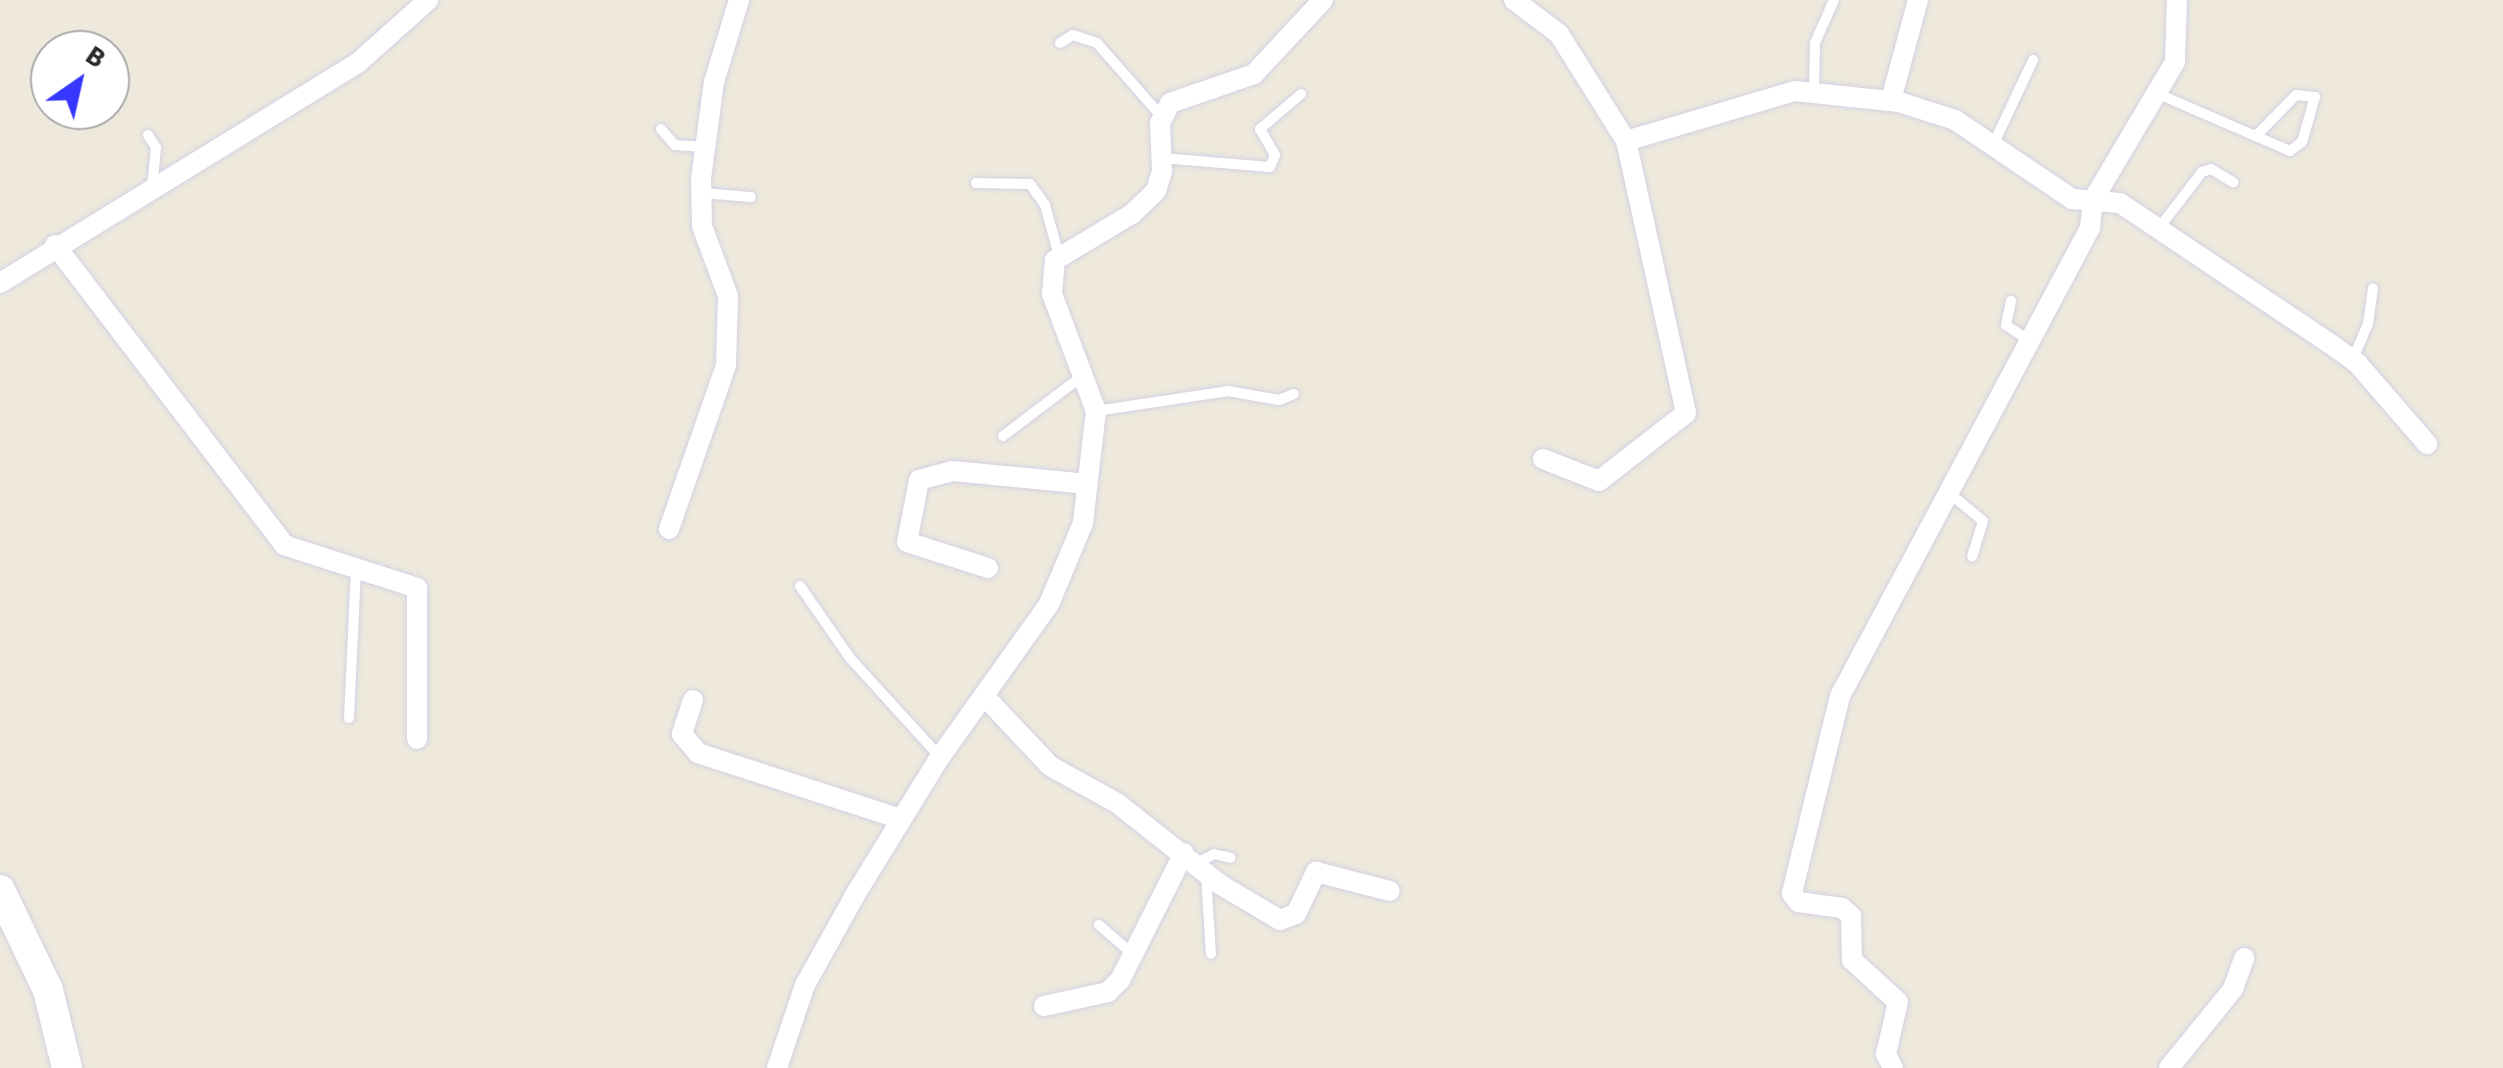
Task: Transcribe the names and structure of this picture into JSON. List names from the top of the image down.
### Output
{
  "north": "top right"
}
